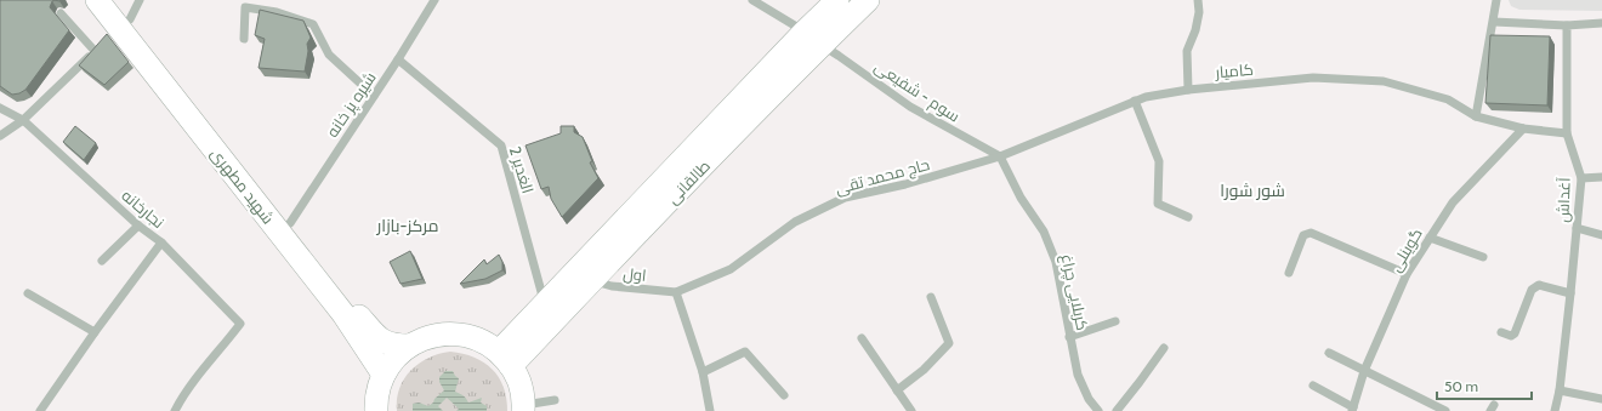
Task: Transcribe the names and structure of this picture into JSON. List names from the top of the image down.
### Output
{
  "streets": {
    "main road": ["طالقانی", "شهید مطهری"],
    "street": [
      "کامیار",
      "سوم - شفیعی",
      "شیره پز خانه",
      "2 الغدیر",
      "حاج محمد تقی",
      "آغداش",
      "نجارخانه",
      "گوینلی",
      "اول",
      "کربلایی چراغ"
    ]
  },
  "crossings": [
    ["کامیار", "سوم - شفیعی"],
    ["کامیار", "حاج محمد تقی"],
    ["کامیار", "آغداش"],
    ["کامیار", "گوینلی"],
    ["کامیار", "کربلایی چراغ"],
    ["سوم - شفیعی", "حاج محمد تقی"],
    ["سوم - شفیعی", "طالقانی"],
    ["سوم - شفیعی", "کربلایی چراغ"],
    ["شیره پز خانه", "2 الغدیر"],
    ["شیره پز خانه", "شهید مطهری"],
    ["2 الغدیر", "طالقانی"],
    ["حاج محمد تقی", "اول"],
    ["حاج محمد تقی", "کربلایی چراغ"],
    ["طالقانی", "اول"]
  ],
  "districts": ["شور شورا", "مرکز-بازار"],
  "scale_bar": "50 m"
}
